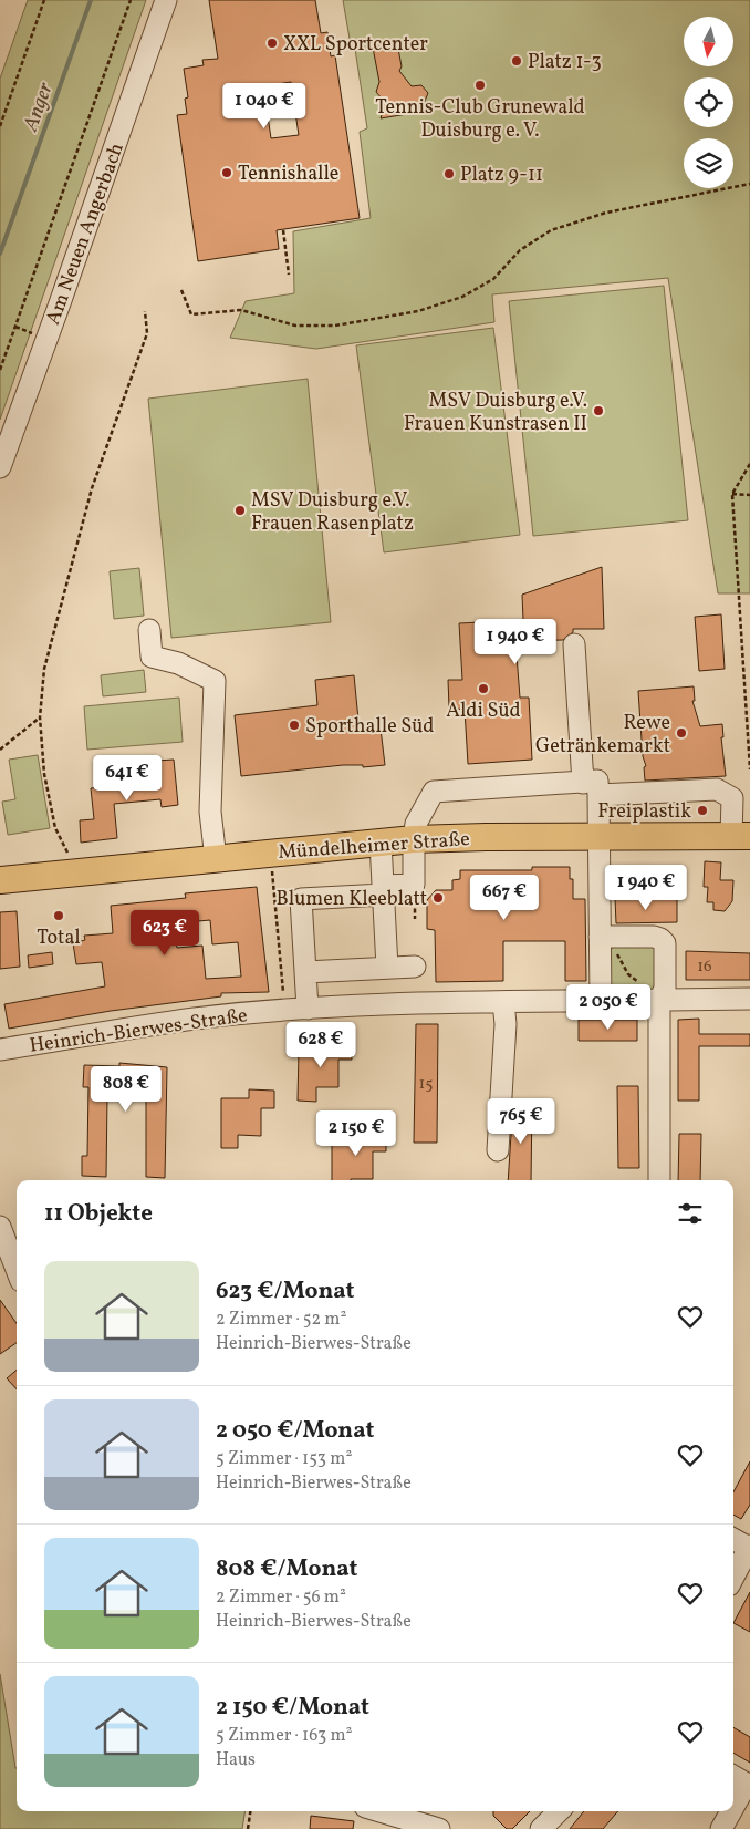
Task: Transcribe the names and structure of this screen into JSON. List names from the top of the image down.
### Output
{
  "streets": {
    "main road": ["Mündelheimer Straße"],
    "street": ["Am Neuen Angerbach", "Heinrich-Bierwes-Straße"]
  },
  "water": ["Anger"],
  "places": [
    "XXL Sportcenter",
    "Platz 1-3",
    "Tennis-Club Grunewald Duisburg e. V.",
    "Tennishalle",
    "Platz 9-11",
    "MSV Duisburg e.V. Frauen Kunstrasen II",
    "MSV Duisburg e.V. Frauen Rasenplatz",
    "Aldi Süd",
    "Sporthalle Süd",
    "Rewe Getränkemarkt",
    "Freiplastik",
    "Blumen Kleeblatt",
    "Total"
  ],
  "house_numbers": ["16", "15"],
  "north": "bottom",
  "page": {
    "price": [
      "1 040 €",
      "1 940 €",
      "641 €",
      "1 940 €",
      "667 €",
      "623 €",
      "2 050 €",
      "628 €",
      "808 €",
      "765 €",
      "2 150 €"
    ],
    "heading": "11 Objekte",
    "list": [
      {
        "name": "623 €/Monat",
        "note": "2 Zimmer · 52 m² · Heinrich-Bierwes-Straße"
      },
      {
        "name": "2 050 €/Monat",
        "note": "5 Zimmer · 153 m² · Heinrich-Bierwes-Straße"
      },
      {
        "name": "808 €/Monat",
        "note": "2 Zimmer · 56 m² · Heinrich-Bierwes-Straße"
      },
      {
        "name": "2 150 €/Monat",
        "note": "5 Zimmer · 163 m² · Haus"
      }
    ]
  }
}
